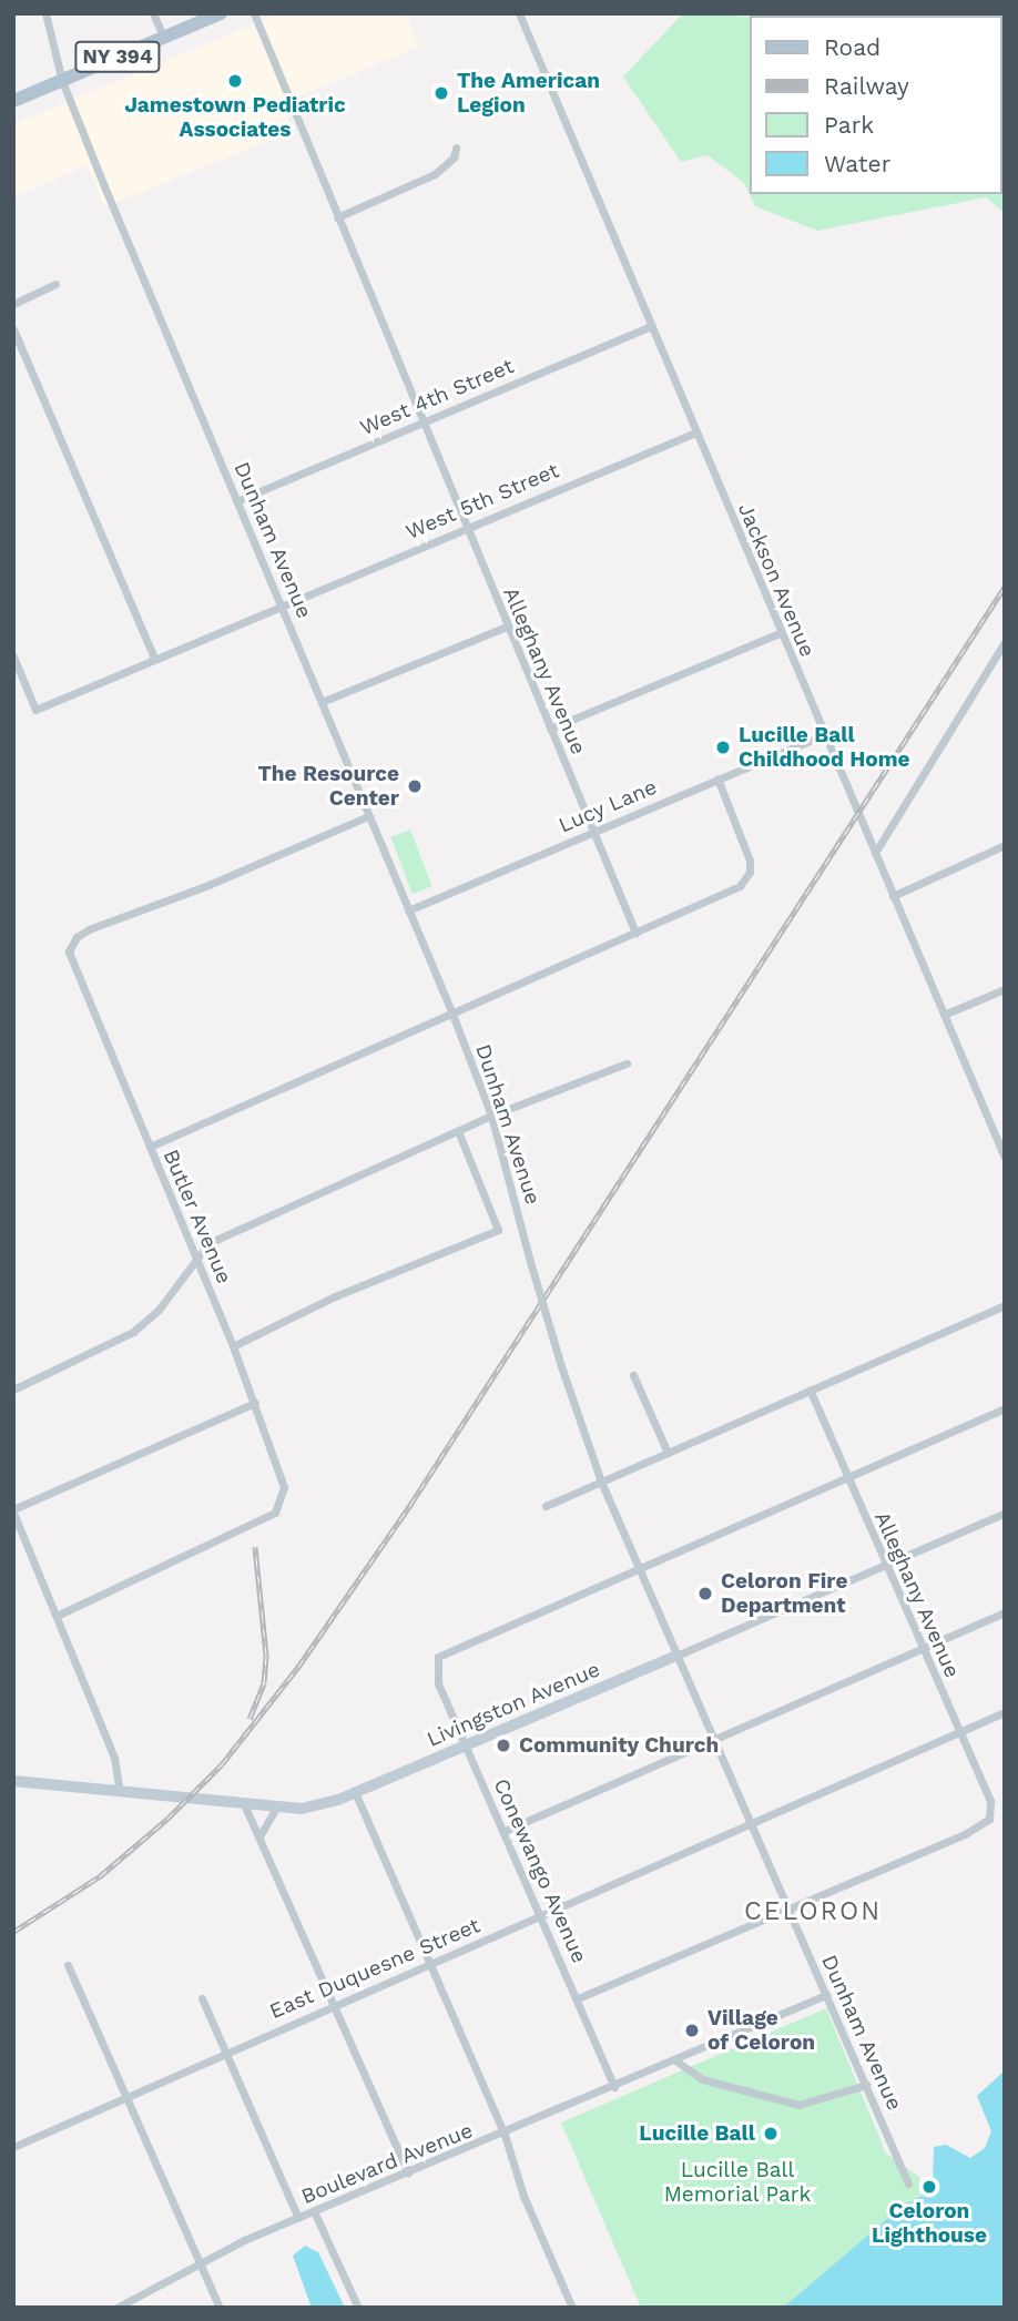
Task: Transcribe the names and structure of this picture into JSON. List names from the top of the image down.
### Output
{
  "streets": {
    "main road": ["NY 394"],
    "street": [
      "West 4th Street",
      "West 5th Street",
      "Dunham Avenue",
      "Jackson Avenue",
      "Alleghany Avenue",
      "Lucy Lane",
      "Butler Avenue",
      "Livingston Avenue",
      "Conewango Avenue",
      "East Duquesne Street",
      "Boulevard Avenue"
    ]
  },
  "crossings": [
    ["NY 394", "Dunham Avenue"],
    ["West 4th Street", "Dunham Avenue"],
    ["West 4th Street", "Jackson Avenue"],
    ["West 4th Street", "Alleghany Avenue"],
    ["West 5th Street", "Dunham Avenue"],
    ["West 5th Street", "Jackson Avenue"],
    ["West 5th Street", "Alleghany Avenue"],
    ["Dunham Avenue", "Alleghany Avenue"],
    ["Dunham Avenue", "Lucy Lane"],
    ["Dunham Avenue", "Butler Avenue"],
    ["Dunham Avenue", "Livingston Avenue"],
    ["Dunham Avenue", "Conewango Avenue"],
    ["Dunham Avenue", "East Duquesne Street"],
    ["Dunham Avenue", "Boulevard Avenue"],
    ["Jackson Avenue", "Lucy Lane"],
    ["Alleghany Avenue", "Lucy Lane"],
    ["Alleghany Avenue", "Livingston Avenue"],
    ["Alleghany Avenue", "East Duquesne Street"],
    ["Livingston Avenue", "Conewango Avenue"],
    ["Conewango Avenue", "East Duquesne Street"],
    ["Conewango Avenue", "Boulevard Avenue"]
  ],
  "districts": ["CELORON"],
  "parks": ["Lucille Ball Memorial Park"],
  "places": [
    "Jamestown Pediatric Associates",
    "The American Legion",
    "Lucille Ball Childhood Home",
    "The Resource Center",
    "Celoron Fire Department",
    "Community Church",
    "Village of Celoron",
    "Lucille Ball",
    "Celoron Lighthouse"
  ],
  "legend": [
    "Road",
    "Railway",
    "Park",
    "Water"
  ]
}
